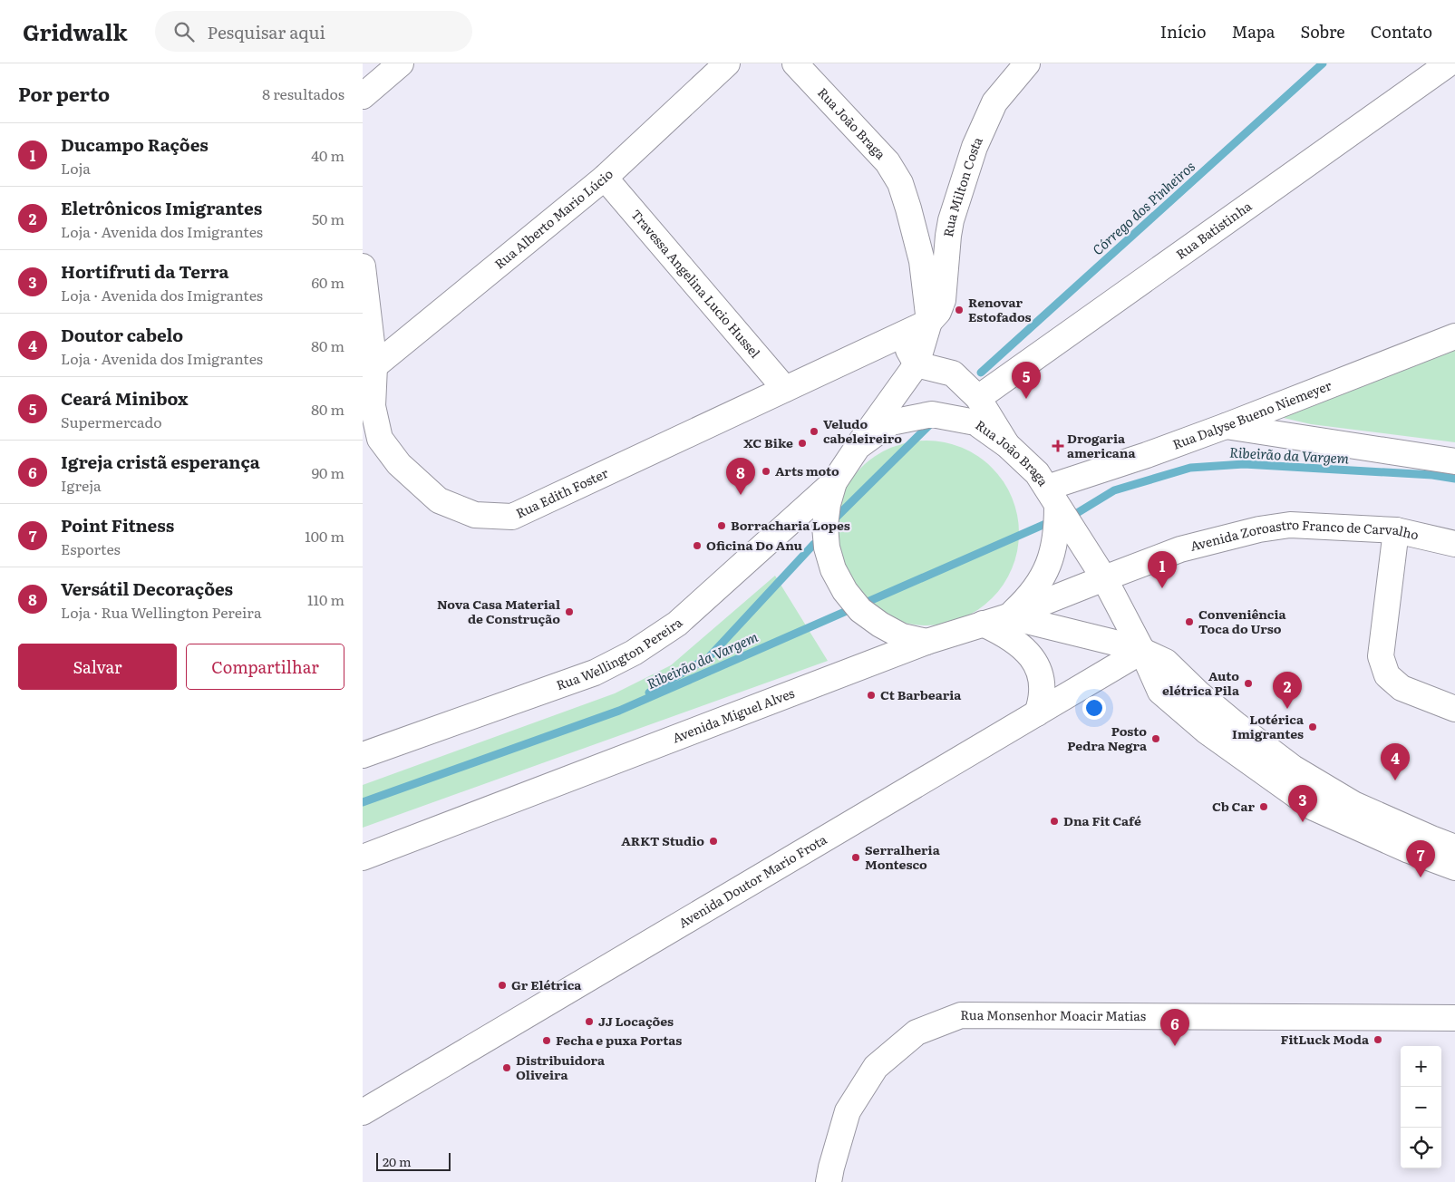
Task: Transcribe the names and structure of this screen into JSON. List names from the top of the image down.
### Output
{
  "streets": {
    "street": [
      "Rua João Braga",
      "Rua Milton Costa",
      "Rua Alberto Mario Lúcio",
      "Rua Batistinha",
      "Travessa Angelina Lucio Hussel",
      "Rua Dalyse Bueno Niemeyer",
      "Rua Edith Foster",
      "Avenida Zoroastro Franco de Carvalho",
      "Rua Wellington Pereira",
      "Avenida Miguel Alves",
      "Avenida Doutor Mario Frota",
      "Rua Monsenhor Moacir Matias"
    ]
  },
  "crossings": [
    ["Rua João Braga", "Rua Milton Costa"],
    ["Rua João Braga", "Rua Dalyse Bueno Niemeyer"],
    ["Rua João Braga", "Rua Edith Foster"],
    ["Rua João Braga", "Avenida Zoroastro Franco de Carvalho"],
    ["Rua João Braga", "Rua Wellington Pereira"],
    ["Rua João Braga", "Avenida Miguel Alves"],
    ["Rua João Braga", "Avenida Doutor Mario Frota"],
    ["Rua Milton Costa", "Rua Edith Foster"],
    ["Rua Alberto Mario Lúcio", "Travessa Angelina Lucio Hussel"],
    ["Rua Alberto Mario Lúcio", "Rua Edith Foster"],
    ["Travessa Angelina Lucio Hussel", "Rua Edith Foster"],
    ["Avenida Zoroastro Franco de Carvalho", "Avenida Miguel Alves"]
  ],
  "water": ["Córrego dos Pinheiros", "Ribeirão da Vargem"],
  "places": {
    "other": [
      "Renovar Estofados",
      "Veludo cabeleireiro",
      "XC Bike",
      "Arts moto",
      "Borracharia Lopes",
      "Oficina Do Anu",
      "Nova Casa Material de Construção",
      "Conveniência Toca do Urso",
      "Auto elétrica Pila",
      "Ct Barbearia",
      "Lotérica Imigrantes",
      "Posto Pedra Negra",
      "Cb Car",
      "Dna Fit Café",
      "ARKT Studio",
      "Serralheria Montesco",
      "Gr Elétrica",
      "JJ Locações",
      "FitLuck Moda",
      "Fecha e puxa Portas",
      "Distribuidora Oliveira"
    ],
    "health": ["Drogaria americana"]
  },
  "scale_bar": "20 m",
  "page": {
    "header": "Gridwalk",
    "search": "Pesquisar aqui",
    "nav": [
      "Início",
      "Mapa",
      "Sobre",
      "Contato"
    ],
    "heading": ["Por perto", "8 resultados"],
    "list": [
      {
        "mark": "1",
        "name": "Ducampo Rações",
        "note": "Loja",
        "value": "40 m"
      },
      {
        "mark": "2",
        "name": "Eletrônicos Imigrantes",
        "note": "Loja · Avenida dos Imigrantes",
        "value": "50 m"
      },
      {
        "mark": "3",
        "name": "Hortifruti da Terra",
        "note": "Loja · Avenida dos Imigrantes",
        "value": "60 m"
      },
      {
        "mark": "4",
        "name": "Doutor cabelo",
        "note": "Loja · Avenida dos Imigrantes",
        "value": "80 m"
      },
      {
        "mark": "5",
        "name": "Ceará Minibox",
        "note": "Supermercado",
        "value": "80 m"
      },
      {
        "mark": "6",
        "name": "Igreja cristã esperança",
        "note": "Igreja",
        "value": "90 m"
      },
      {
        "mark": "7",
        "name": "Point Fitness",
        "note": "Esportes",
        "value": "100 m"
      },
      {
        "mark": "8",
        "name": "Versátil Decorações",
        "note": "Loja · Rua Wellington Pereira",
        "value": "110 m"
      }
    ],
    "pins": [
      "5",
      "8",
      "1",
      "2",
      "4",
      "3",
      "7",
      "6"
    ],
    "buttons": ["Salvar", "Compartilhar"],
    "map_buttons": ["+", "−"],
    "scale": "20 m"
  }
}
